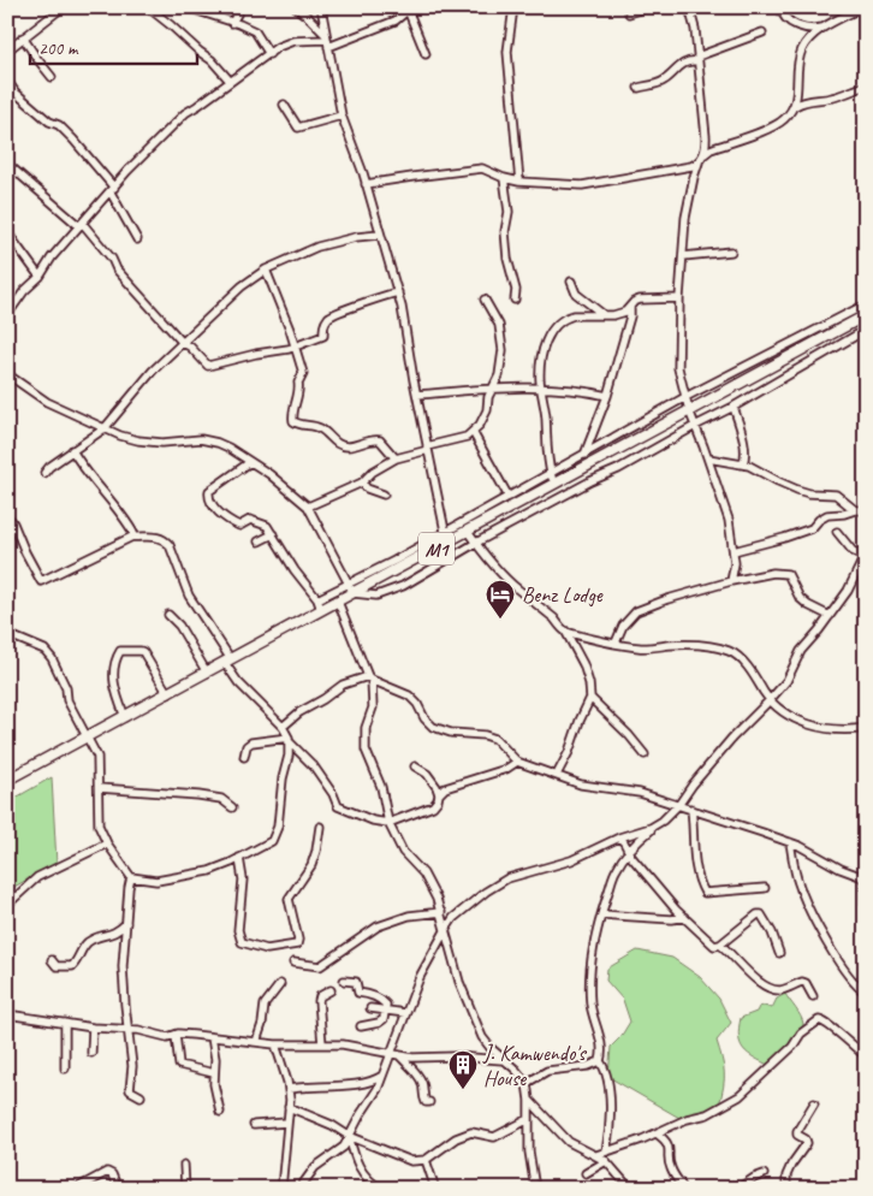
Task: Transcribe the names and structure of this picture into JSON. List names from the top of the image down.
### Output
{
  "streets": {
    "highway": ["M1"]
  },
  "places": {
    "hotel": ["Benz Lodge"],
    "building": ["J. Kamwendo's House"]
  },
  "scale_bar": "200 m"
}
